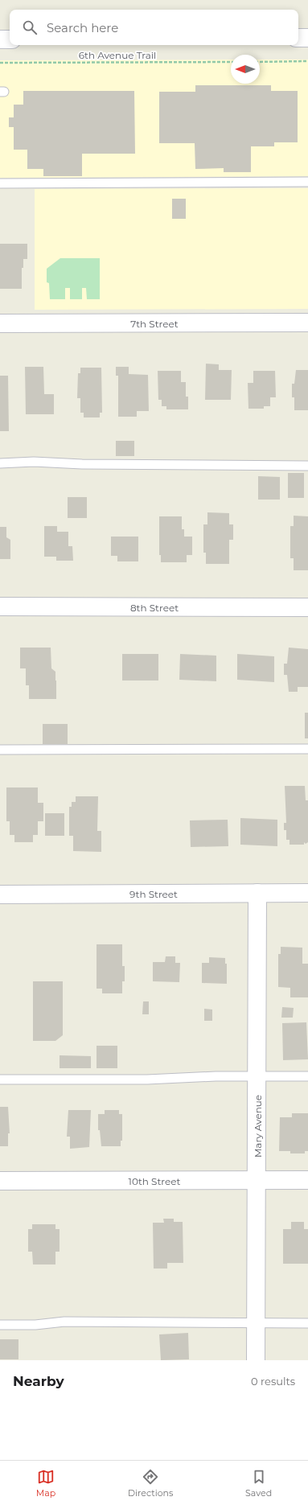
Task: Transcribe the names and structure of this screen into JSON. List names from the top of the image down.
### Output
{
  "streets": {
    "street": [
      "7th Street",
      "8th Street",
      "9th Street",
      "Mary Avenue",
      "10th Street"
    ],
    "path": ["6th Avenue Trail"]
  },
  "crossings": [
    ["9th Street", "Mary Avenue"],
    ["Mary Avenue", "10th Street"]
  ],
  "north": "left",
  "page": {
    "search": "Search here",
    "heading": ["Nearby", "0 results"],
    "nav": ["Map", "Directions", "Saved"]
  }
}
